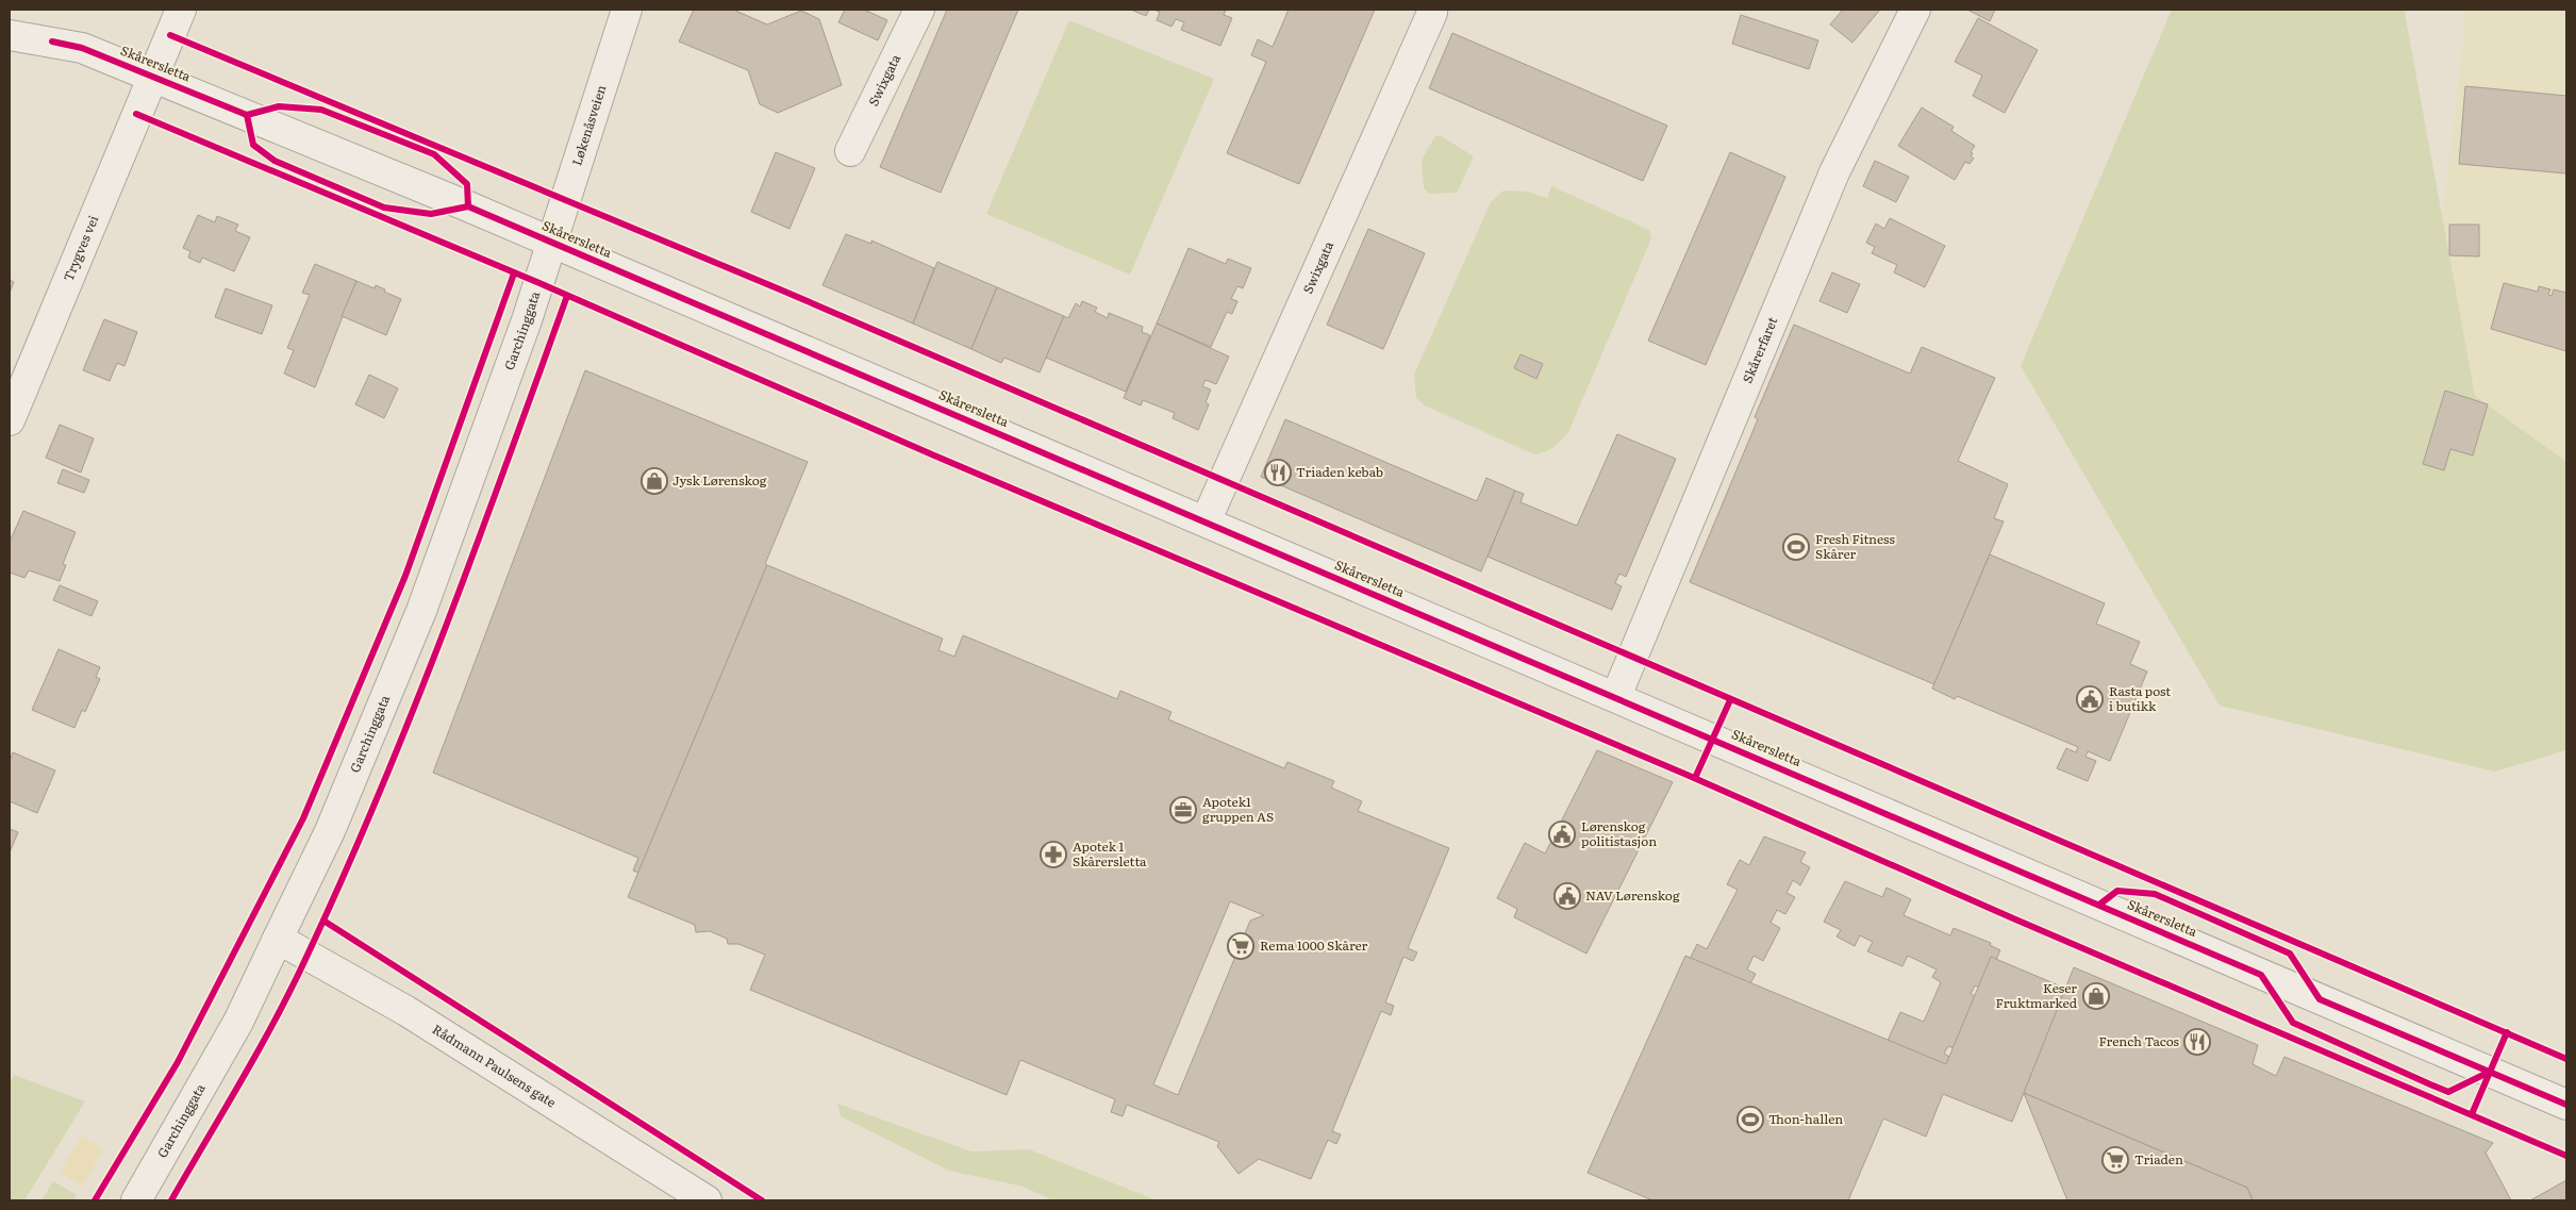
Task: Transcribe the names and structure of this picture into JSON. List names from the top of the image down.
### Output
{
  "streets": {
    "street": [
      "Skårersletta",
      "Swixgata",
      "Løkenåsveien",
      "Trygves vei",
      "Garchinggata",
      "Skårerfaret",
      "Rådmann Paulsens gate"
    ]
  },
  "crossings": [
    ["Skårersletta", "Swixgata"],
    ["Skårersletta", "Løkenåsveien"],
    ["Skårersletta", "Trygves vei"],
    ["Skårersletta", "Garchinggata"],
    ["Skårersletta", "Skårerfaret"],
    ["Løkenåsveien", "Garchinggata"],
    ["Garchinggata", "Rådmann Paulsens gate"]
  ],
  "places": {
    "restaurant": ["Triaden kebab", "French Tacos"],
    "shop": ["Jysk Lørenskog", "Keser Fruktmarked"],
    "sports": ["Fresh Fitness Skårer", "Thon-hallen"],
    "public building": ["Rasta post i butikk", "Lørenskog politistasjon", "NAV Lørenskog"],
    "office": ["Apotek1 gruppen AS"],
    "pharmacy": ["Apotek 1 Skårersletta"],
    "supermarket": ["Rema 1000 Skårer", "Triaden"]
  }
}
